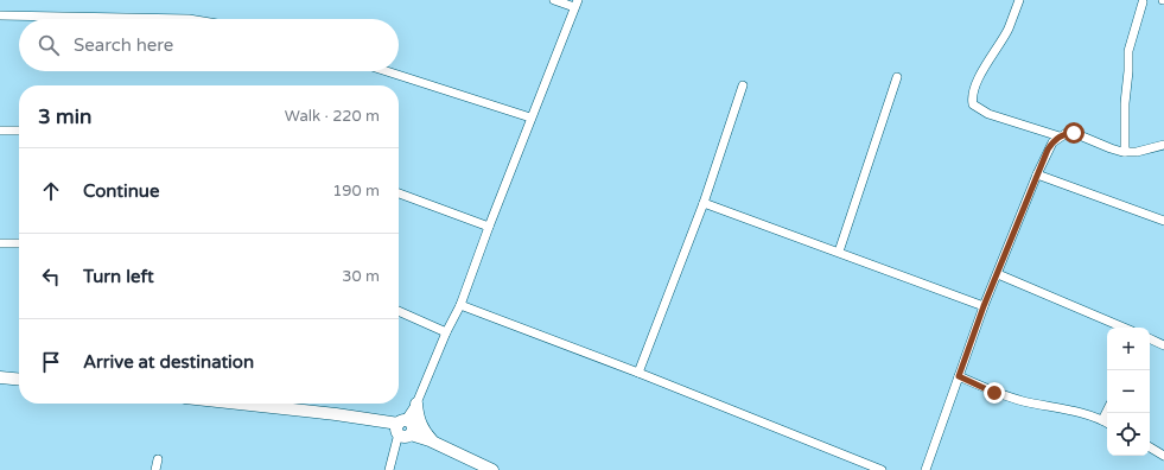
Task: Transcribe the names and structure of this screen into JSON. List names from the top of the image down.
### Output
{
  "page": {
    "search": "Search here",
    "heading": ["3 min", "Walk · 220 m"],
    "list": [
      ["Continue", "190 m"],
      ["Turn left", "30 m"],
      "Arrive at destination"
    ],
    "map_buttons": ["+", "−"]
  }
}
